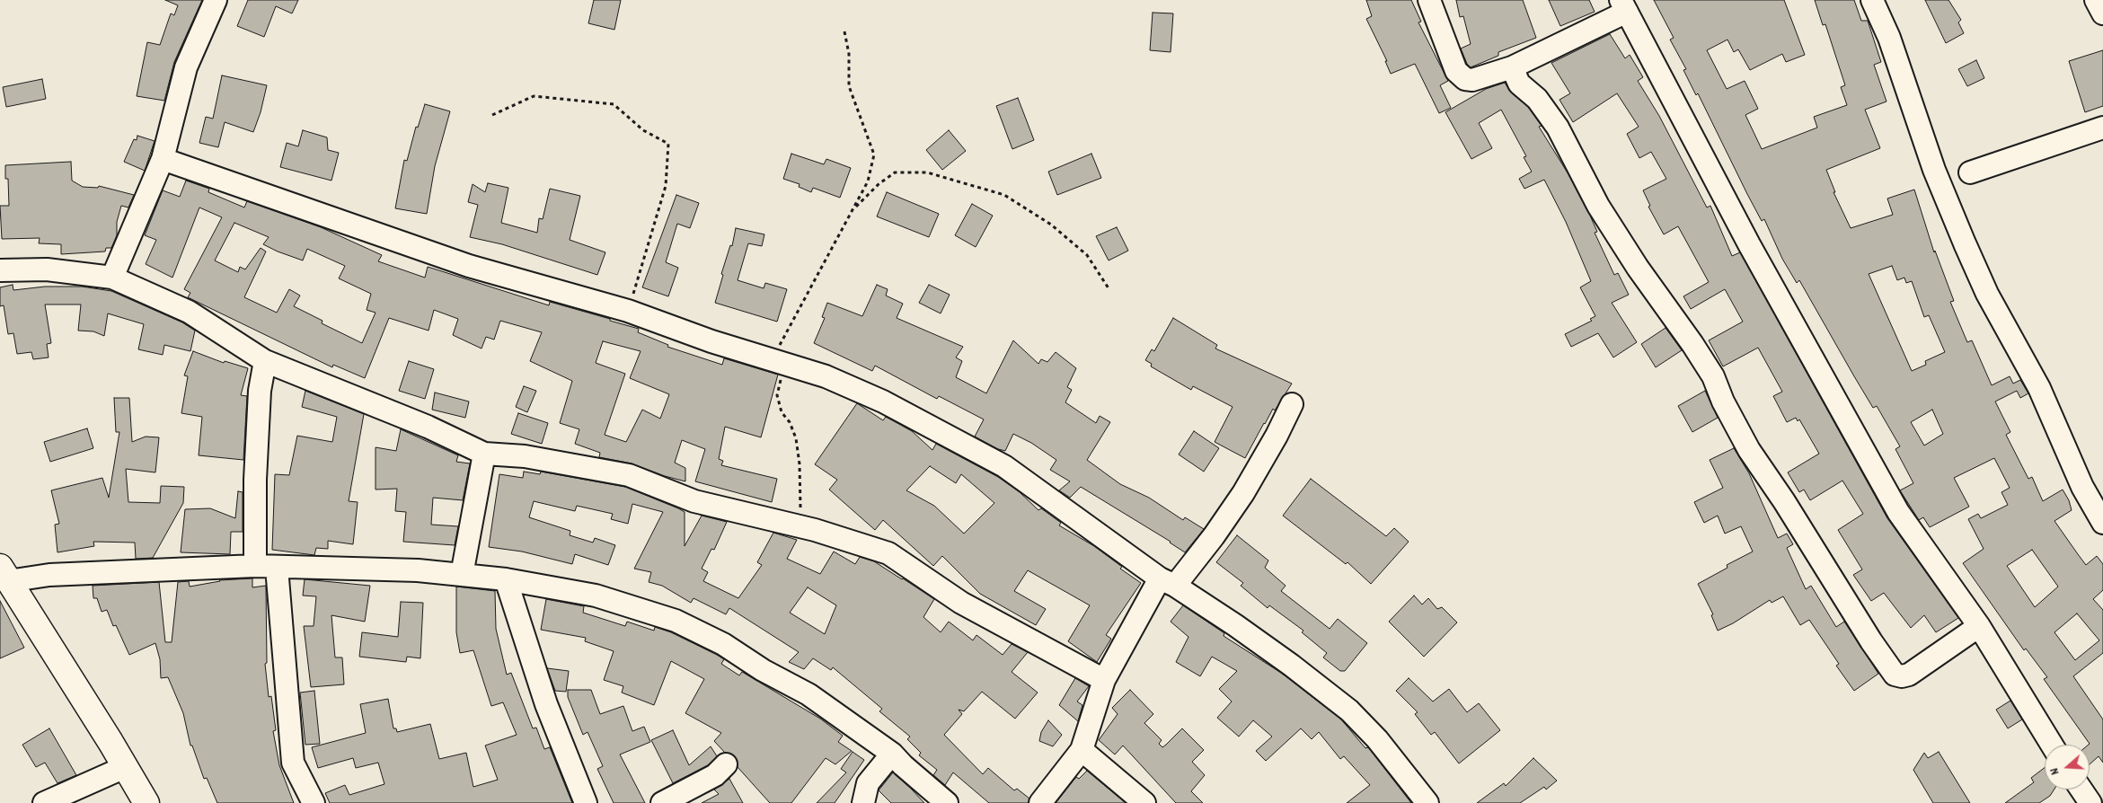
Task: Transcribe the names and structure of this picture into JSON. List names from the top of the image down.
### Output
{
  "north": "left"
}
